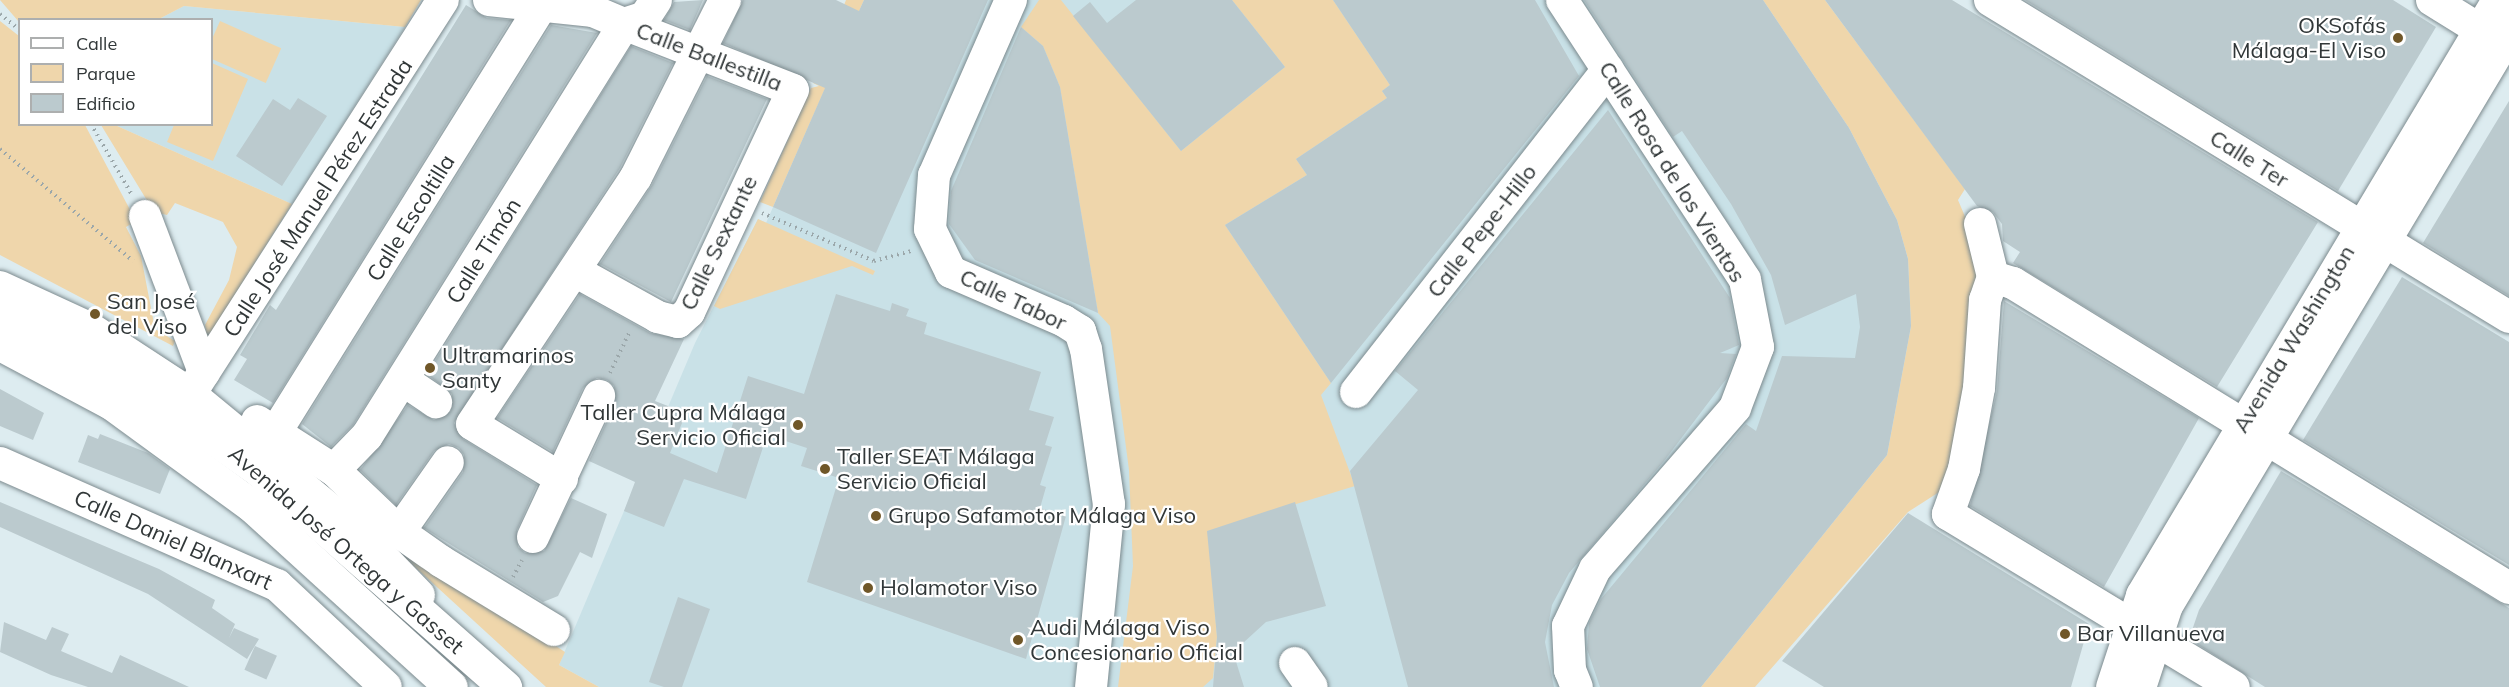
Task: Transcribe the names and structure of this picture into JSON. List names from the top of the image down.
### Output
{
  "streets": {
    "main road": ["Avenida Washington", "Avenida José Ortega y Gasset"],
    "street": [
      "Calle Ballestilla",
      "Calle Ter",
      "Calle Rosa de los Vientos",
      "Calle José Manuel Pérez Estrada",
      "Calle Escoltilla",
      "Calle Pepe-Hillo",
      "Calle Sextante",
      "Calle Timón",
      "Calle Tabor",
      "Calle Daniel Blanxart"
    ]
  },
  "crossings": [
    ["Calle Ballestilla", "Calle Escoltilla"],
    ["Calle Ballestilla", "Calle Sextante"],
    ["Calle Ballestilla", "Calle Timón"],
    ["Calle Ter", "Avenida Washington"],
    ["Calle Rosa de los Vientos", "Calle Pepe-Hillo"],
    ["Calle José Manuel Pérez Estrada", "Avenida José Ortega y Gasset"]
  ],
  "places": [
    "OKSofás Málaga-El Viso",
    "San José del Viso",
    "Ultramarinos Santy",
    "Taller Cupra Málaga Servicio Oficial",
    "Taller SEAT Málaga Servicio Oficial",
    "Grupo Safamotor Málaga Viso",
    "Holamotor Viso",
    "Bar Villanueva",
    "Audi Málaga Viso Concesionario Oficial"
  ],
  "legend": ["Calle", "Parque", "Edificio"]
}
